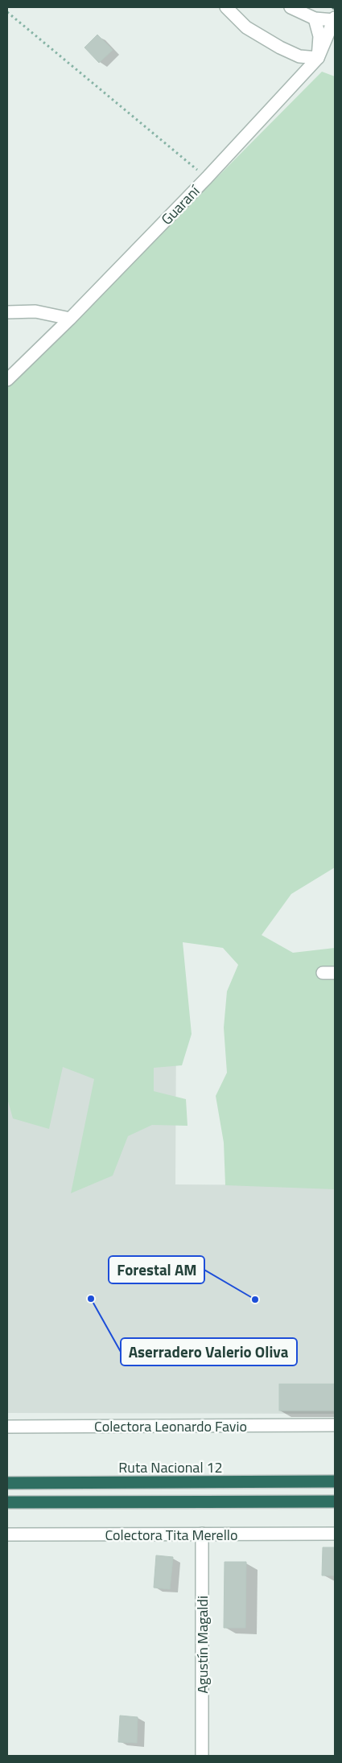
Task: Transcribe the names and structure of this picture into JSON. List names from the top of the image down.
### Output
{
  "streets": {
    "highway": ["Ruta Nacional 12"],
    "street": [
      "Guaraní",
      "Colectora Leonardo Favio",
      "Colectora Tita Merello",
      "Agustín Magaldi"
    ]
  },
  "crossings": [
    ["Colectora Tita Merello", "Agustín Magaldi"]
  ],
  "places": ["Aserradero Valerio Oliva", "Forestal AM"]
}
